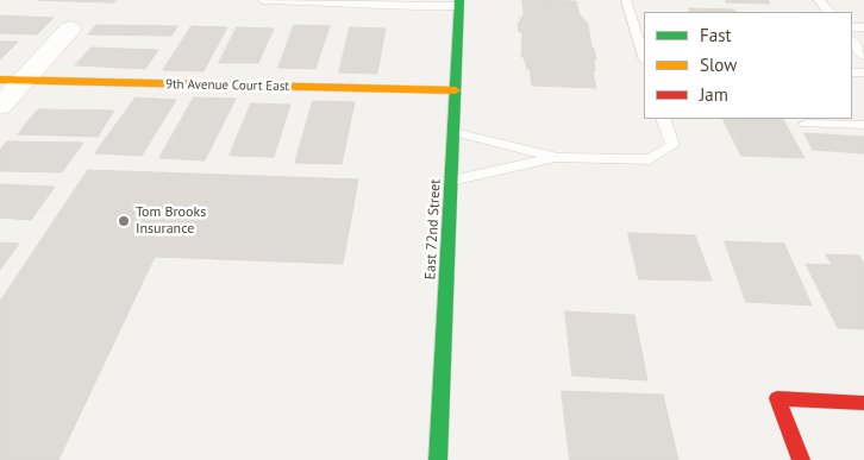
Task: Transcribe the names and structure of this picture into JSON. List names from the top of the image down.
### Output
{
  "streets": {
    "main road": ["9th Avenue Court East", "East 72nd Street"]
  },
  "crossings": [
    ["9th Avenue Court East", "East 72nd Street"]
  ],
  "places": ["Tom Brooks Insurance"],
  "legend": ["Fast", "Slow", "Jam"]
}
